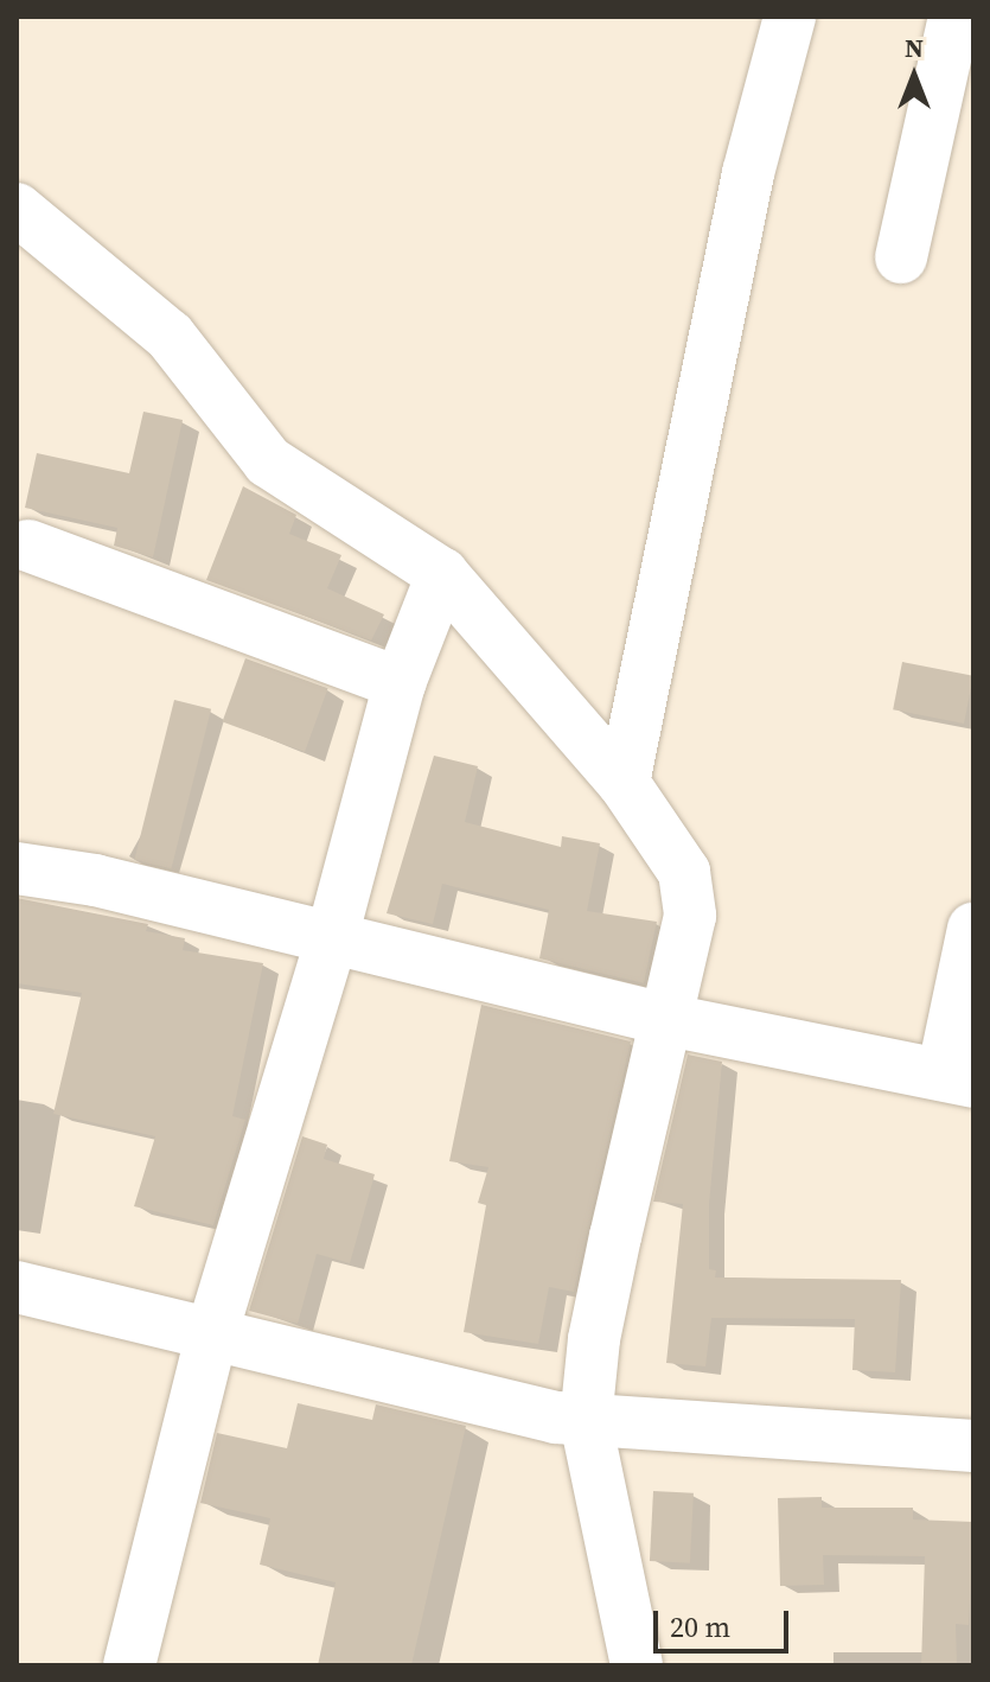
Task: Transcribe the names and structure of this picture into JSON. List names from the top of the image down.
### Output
{
  "scale_bar": "20 m",
  "north": "top"
}
